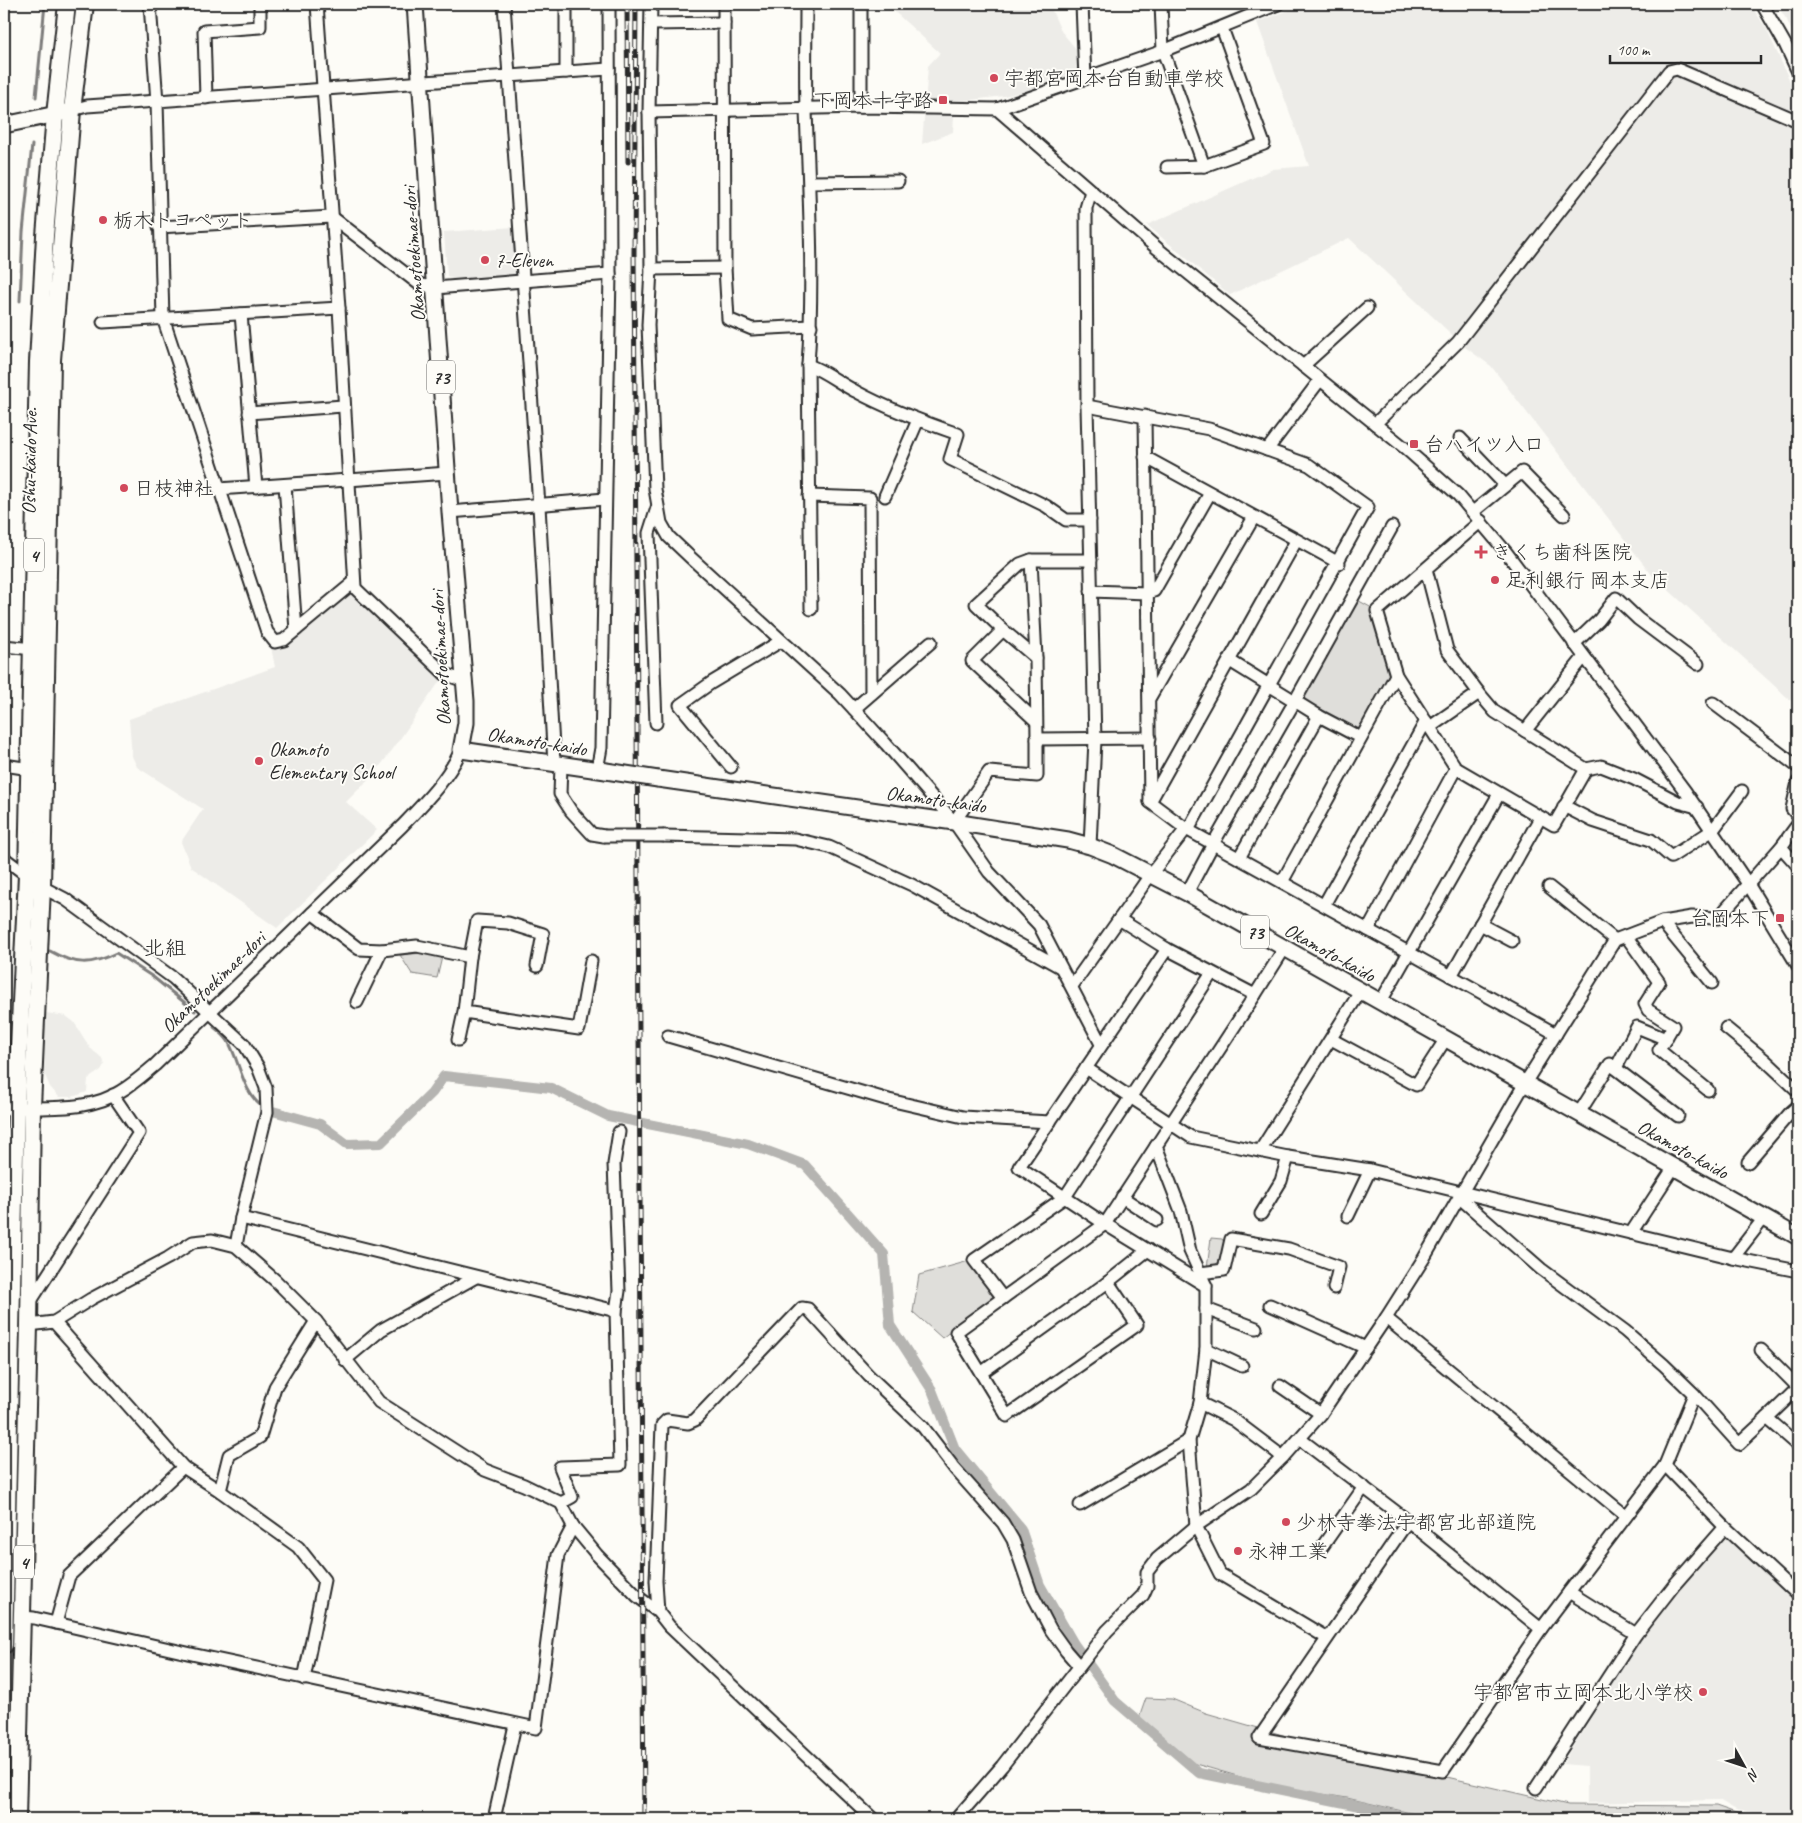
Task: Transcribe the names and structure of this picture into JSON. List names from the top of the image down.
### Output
{
  "streets": {
    "highway": ["Oshu-kaido Ave.", "4"],
    "main road": ["Okamotoekimae-dori", "73", "Okamoto-kaido"]
  },
  "crossings": [
    ["Okamotoekimae-dori", "Oshu-kaido Ave."],
    ["Okamotoekimae-dori", "Okamoto-kaido"]
  ],
  "districts": ["北組"],
  "places": {
    "other": [
      "宇都宮岡本台自動車学校",
      "栃木トヨペット",
      "7-Eleven",
      "日枝神社",
      "足利銀行 岡本支店",
      "Okamoto Elementary School",
      "少林寺拳法宇都宮北部道院",
      "永神工業",
      "宇都宮市立岡本北小学校"
    ],
    "transit": ["下岡本十字路", "台ハイツ入口", "台岡本下"],
    "health": ["きくち歯科医院"]
  },
  "scale_bar": "100 m",
  "north": "bottom right"
}
